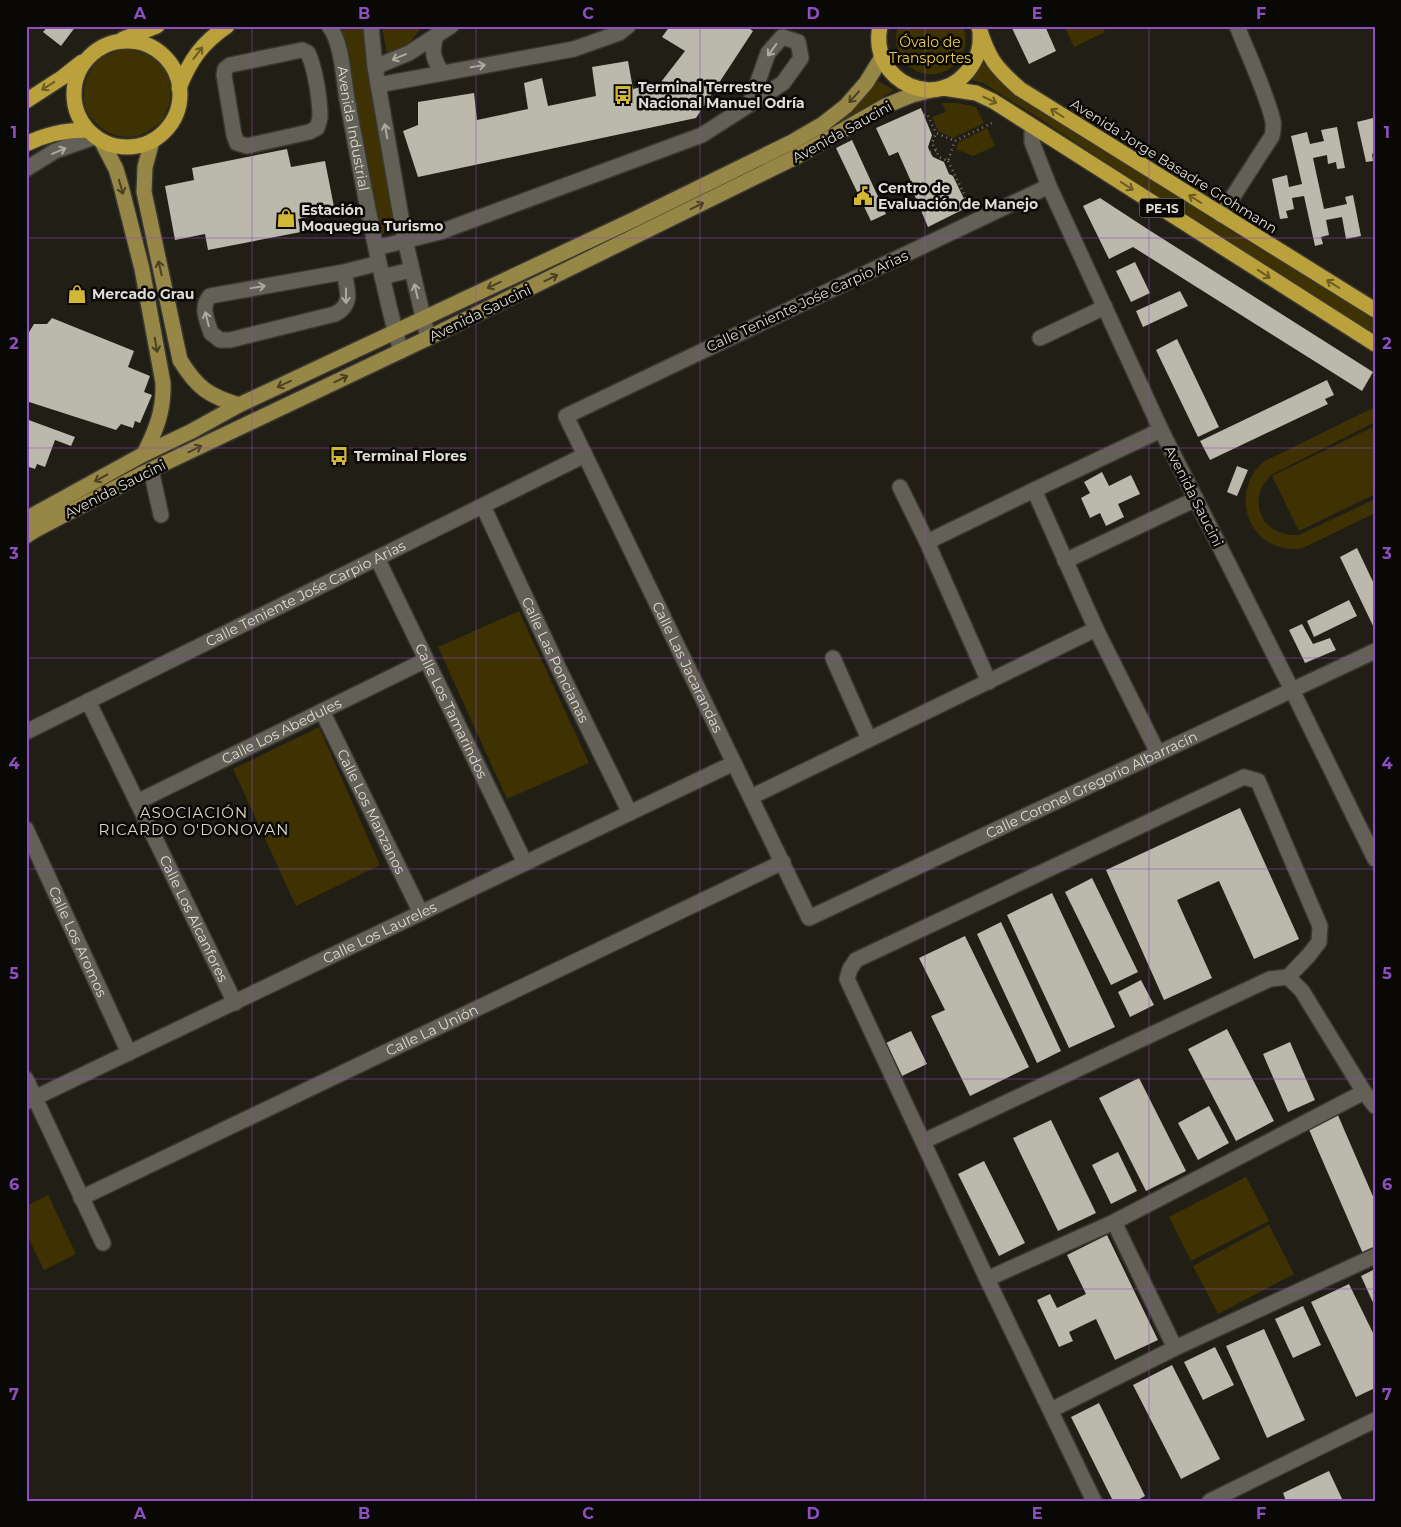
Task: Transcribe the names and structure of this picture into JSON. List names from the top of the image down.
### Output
{
  "streets": {
    "highway": ["Avenida Jorge Basadre Grohmann", "PE-1S"],
    "main road": ["Avenida Saucini"],
    "street": [
      "Avenida Industrial",
      "Calle Teniente Jośe Carpio Arias",
      "Calle Las Poncianas",
      "Calle Las Jacarandas",
      "Calle Los Tamarindos",
      "Calle Los Abedules",
      "Calle Coronel Gregorio Albarracín",
      "Calle Los Manzanos",
      "Calle Los Alcanfores",
      "Calle Los Laureles",
      "Calle Los Aromos",
      "Calle La Unión"
    ]
  },
  "crossings": [
    ["Avenida Industrial", "Avenida Saucini"],
    ["Avenida Saucini", "PE-1S"],
    ["Avenida Saucini", "Calle Teniente Jośe Carpio Arias"],
    ["Avenida Saucini", "Calle Coronel Gregorio Albarracín"],
    ["Avenida Jorge Basadre Grohmann", "PE-1S"],
    ["Calle Teniente Jośe Carpio Arias", "Calle Las Poncianas"],
    ["Calle Teniente Jośe Carpio Arias", "Calle Las Jacarandas"],
    ["Calle Teniente Jośe Carpio Arias", "Calle Los Tamarindos"],
    ["Calle Teniente Jośe Carpio Arias", "Calle Los Alcanfores"],
    ["Calle Las Poncianas", "Calle Los Laureles"],
    ["Calle Las Jacarandas", "Calle Coronel Gregorio Albarracín"],
    ["Calle Las Jacarandas", "Calle Los Laureles"],
    ["Calle Las Jacarandas", "Calle La Unión"],
    ["Calle Los Tamarindos", "Calle Los Abedules"],
    ["Calle Los Tamarindos", "Calle Los Laureles"],
    ["Calle Los Abedules", "Calle Los Manzanos"],
    ["Calle Los Abedules", "Calle Los Alcanfores"],
    ["Calle Los Manzanos", "Calle Los Laureles"],
    ["Calle Los Alcanfores", "Calle Los Laureles"],
    ["Calle Los Laureles", "Calle Los Aromos"]
  ],
  "districts": ["ASOCIACIÓN RICARDO O'DONOVAN"],
  "parks": ["Óvalo de Transportes"],
  "places": {
    "bus stop": ["Terminal Terrestre Nacional Manuel Odría", "Terminal Flores"],
    "public building": ["Centro de Evaluación de Manejo"],
    "shop": ["Estación Moquegua Turismo", "Mercado Grau"]
  },
  "grid": {
    "columns": [
      "A",
      "B",
      "C",
      "D",
      "E",
      "F"
    ],
    "rows": [
      "1",
      "2",
      "3",
      "4",
      "5",
      "6",
      "7"
    ]
  }
}
